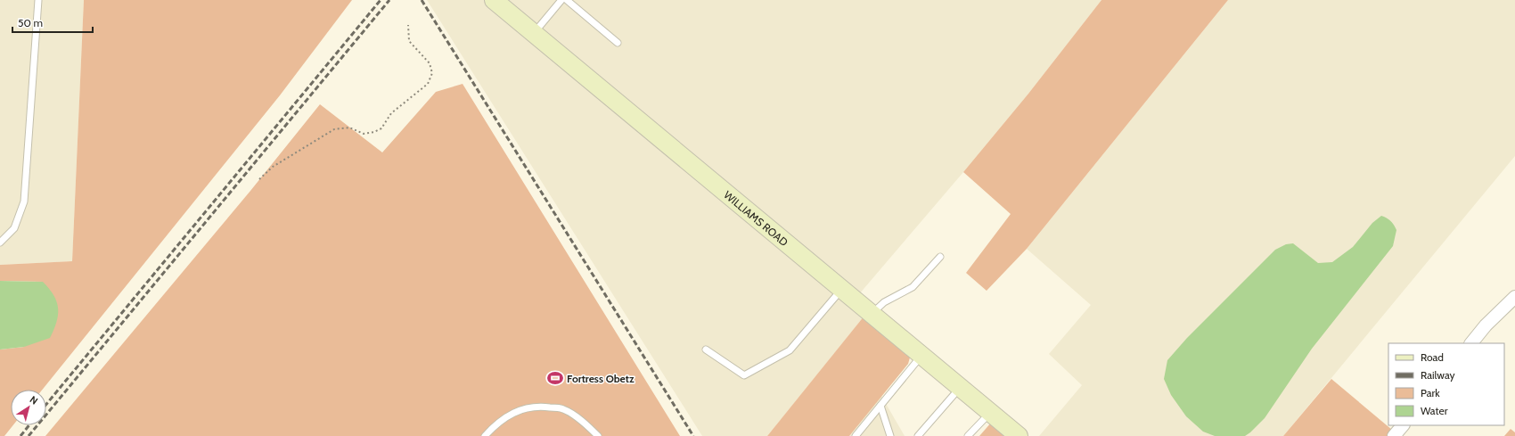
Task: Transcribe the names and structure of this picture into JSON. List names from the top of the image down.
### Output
{
  "streets": {
    "main road": ["WILLIAMS ROAD"]
  },
  "places": {
    "sports": ["Fortress Obetz"]
  },
  "legend": [
    "Road",
    "Railway",
    "Park",
    "Water"
  ],
  "scale_bar": "50 m",
  "north": "top right"
}
